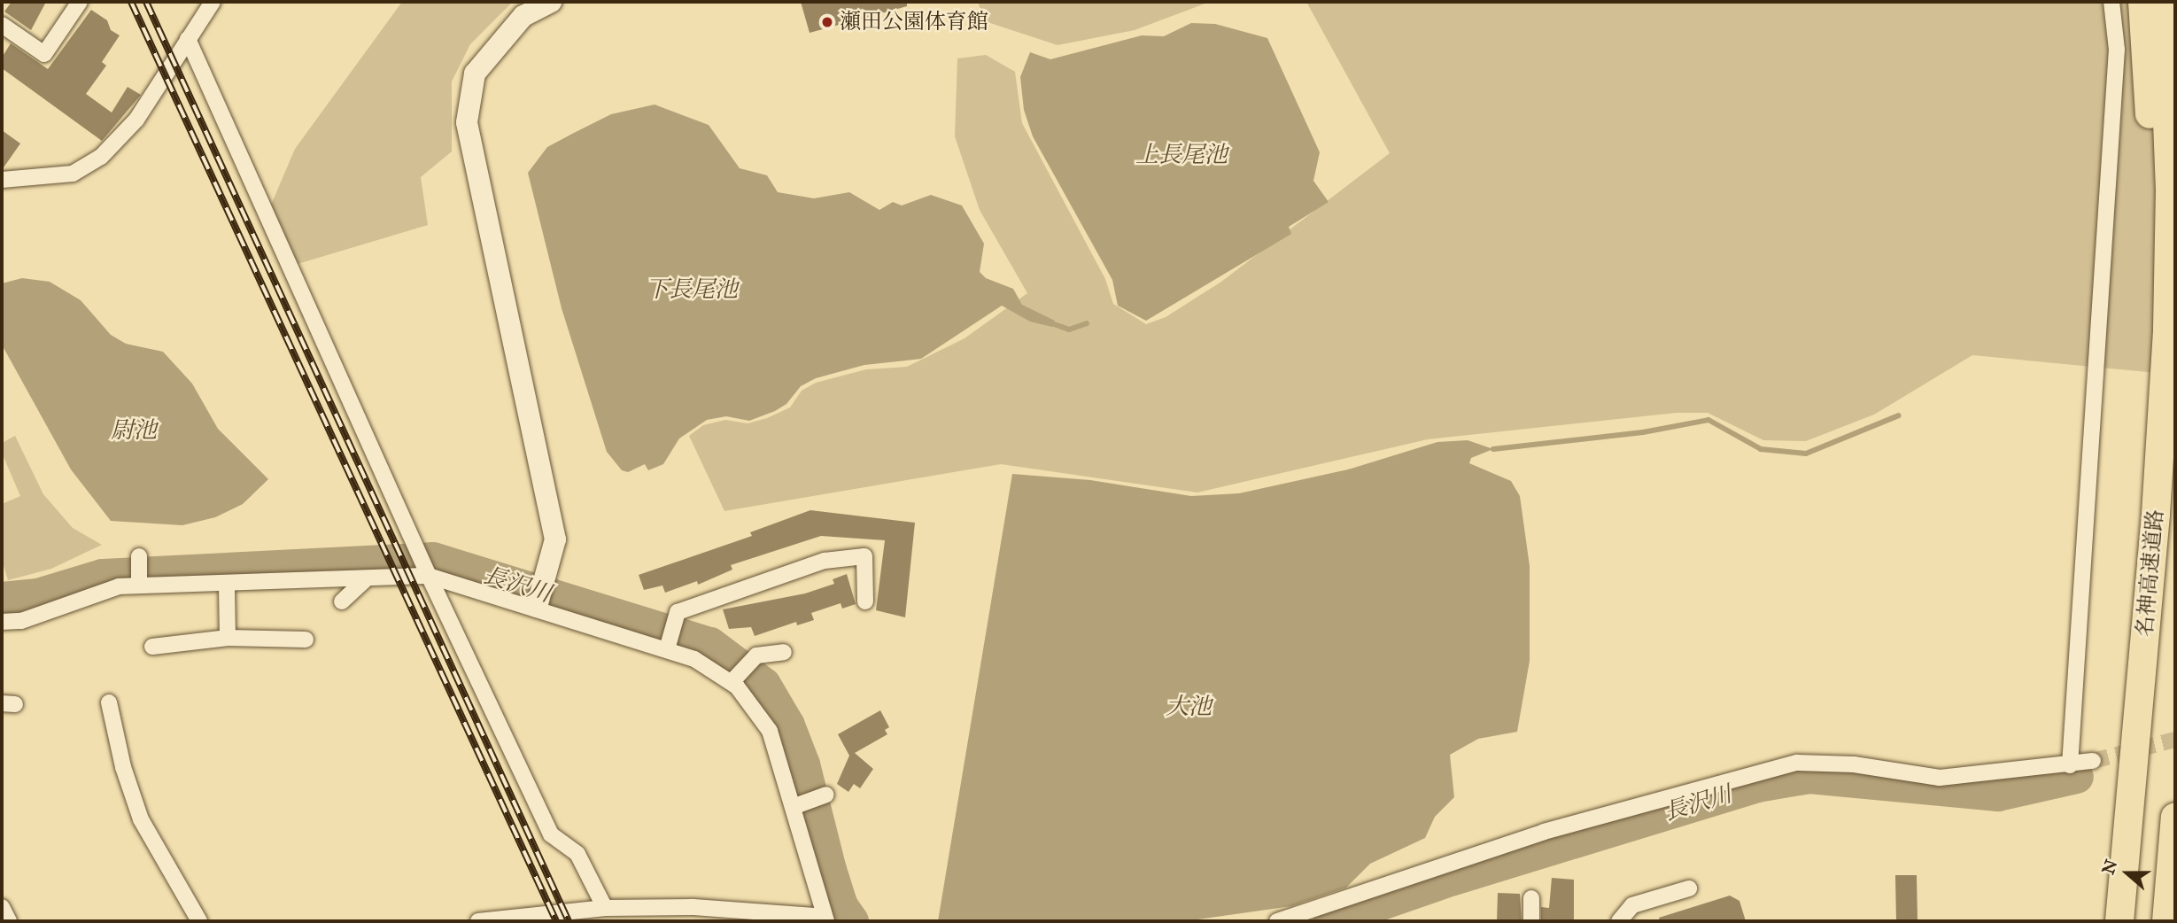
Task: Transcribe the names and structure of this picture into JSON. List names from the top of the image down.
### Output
{
  "streets": {
    "highway": ["名神高速道路"]
  },
  "water": [
    "上長尾池",
    "下長尾池",
    "尉池",
    "長沢川",
    "大池"
  ],
  "places": ["瀬田公園体育館"],
  "north": "left"
}
